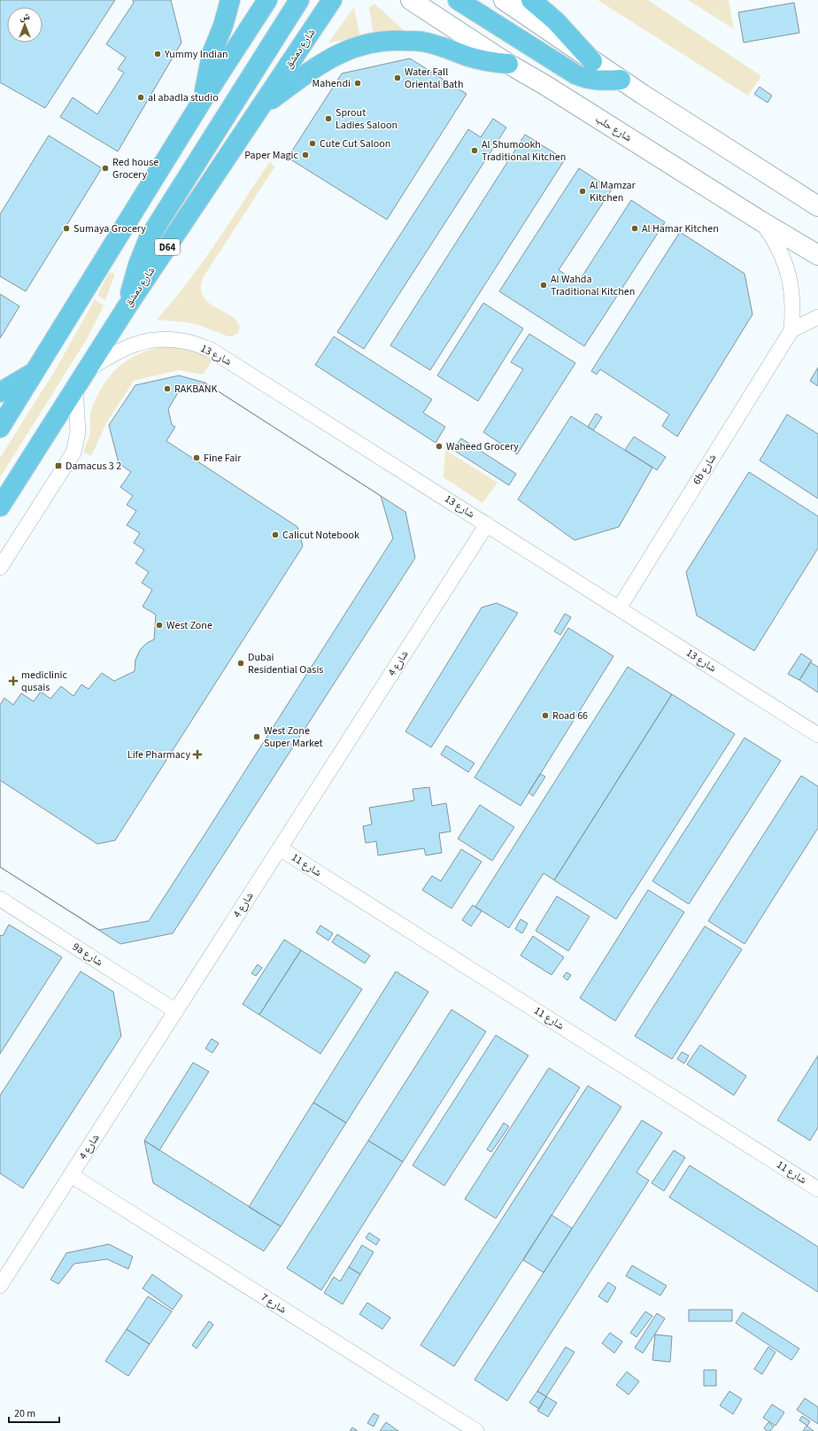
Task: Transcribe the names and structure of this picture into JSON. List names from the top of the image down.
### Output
{
  "streets": {
    "main road": ["شارع دمشق", "D64"],
    "street": [
      "شارع حلب",
      "شارع 13",
      "6b شارع",
      "شارع 4",
      "شارع 11",
      "9a شارع",
      "شارع 7"
    ]
  },
  "crossings": [
    ["شارع دمشق", "شارع 13"],
    ["شارع حلب", "6b شارع"],
    ["شارع 13", "6b شارع"],
    ["شارع 13", "شارع 4"],
    ["شارع 4", "شارع 11"],
    ["شارع 4", "9a شارع"],
    ["شارع 4", "شارع 7"]
  ],
  "places": {
    "other": [
      "Yummy Indian",
      "Water Fall Oriental Bath",
      "Mahendi",
      "al abadla studio",
      "Sprout Ladies Saloon",
      "Cute Cut Saloon",
      "Al Shumookh Traditional Kitchen",
      "Paper Magic",
      "Red house Grocery",
      "Al Mamzar Kitchen",
      "Sumaya Grocery",
      "Al Hamar Kitchen",
      "Al Wahda Traditional Kitchen",
      "RAKBANK",
      "Waheed Grocery",
      "Fine Fair",
      "Calicut Notebook",
      "West Zone",
      "Dubai Residential Oasis",
      "Road 66",
      "West Zone Super Market"
    ],
    "transit": ["Damacus 3 2"],
    "health": ["mediclinic qusais", "Life Pharmacy"]
  },
  "scale_bar": "20 m",
  "north": "top"
}
